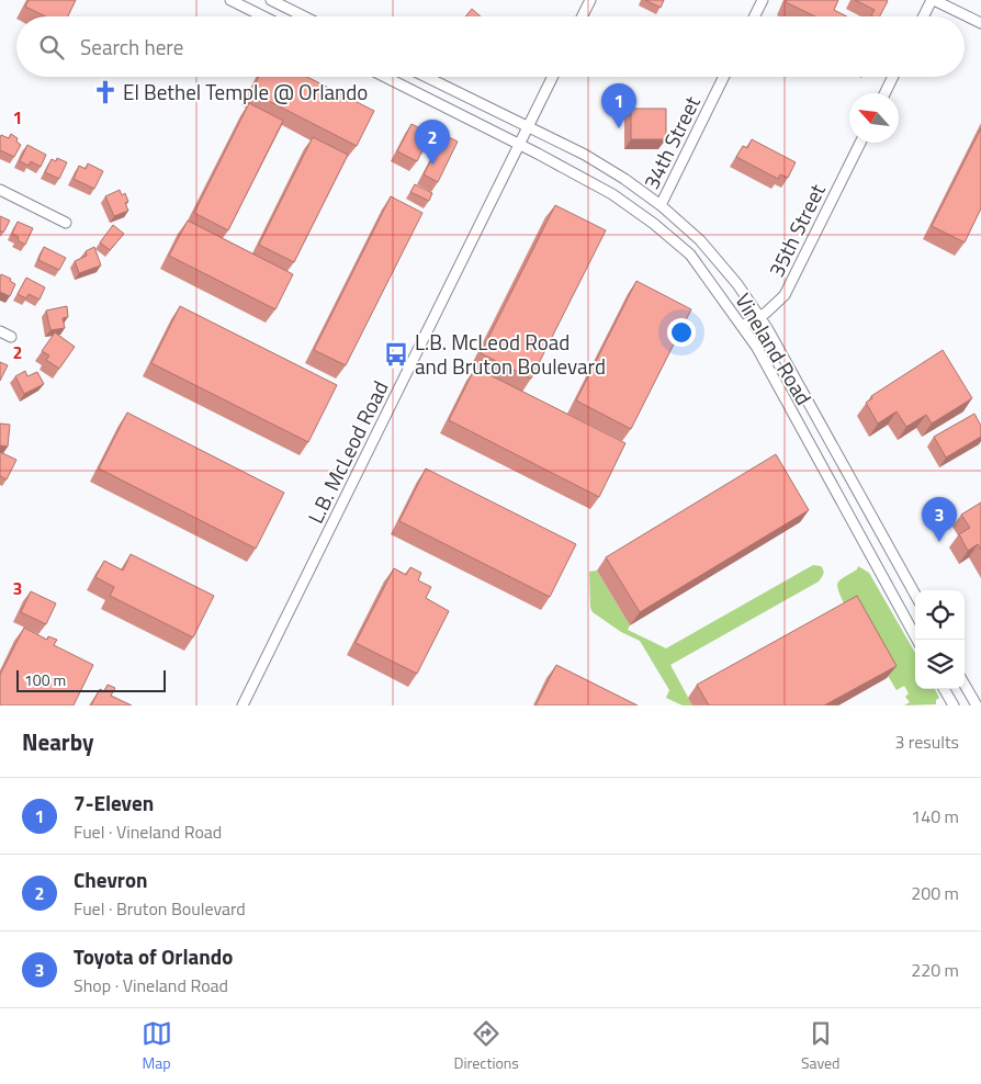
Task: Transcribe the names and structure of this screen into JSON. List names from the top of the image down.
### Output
{
  "streets": {
    "street": [
      "34th Street",
      "35th Street",
      "Vineland Road",
      "L.B. McLeod Road"
    ]
  },
  "crossings": [
    ["34th Street", "Vineland Road"],
    ["35th Street", "Vineland Road"],
    ["Vineland Road", "L.B. McLeod Road"]
  ],
  "places": {
    "church": ["El Bethel Temple @ Orlando"],
    "bus stop": ["L.B. McLeod Road and Bruton Boulevard"]
  },
  "scale_bar": "100 m",
  "north": "top left",
  "page": {
    "search": "Search here",
    "pins": ["1", "2", "3"],
    "scale": "100 m",
    "heading": ["Nearby", "3 results"],
    "list": [
      {
        "mark": "1",
        "name": "7-Eleven",
        "note": "Fuel · Vineland Road",
        "value": "140 m"
      },
      {
        "mark": "2",
        "name": "Chevron",
        "note": "Fuel · Bruton Boulevard",
        "value": "200 m"
      },
      {
        "mark": "3",
        "name": "Toyota of Orlando",
        "note": "Shop · Vineland Road",
        "value": "220 m"
      }
    ],
    "nav": ["Map", "Directions", "Saved"]
  },
  "grid": {
    "rows": ["1", "2", "3"]
  }
}
